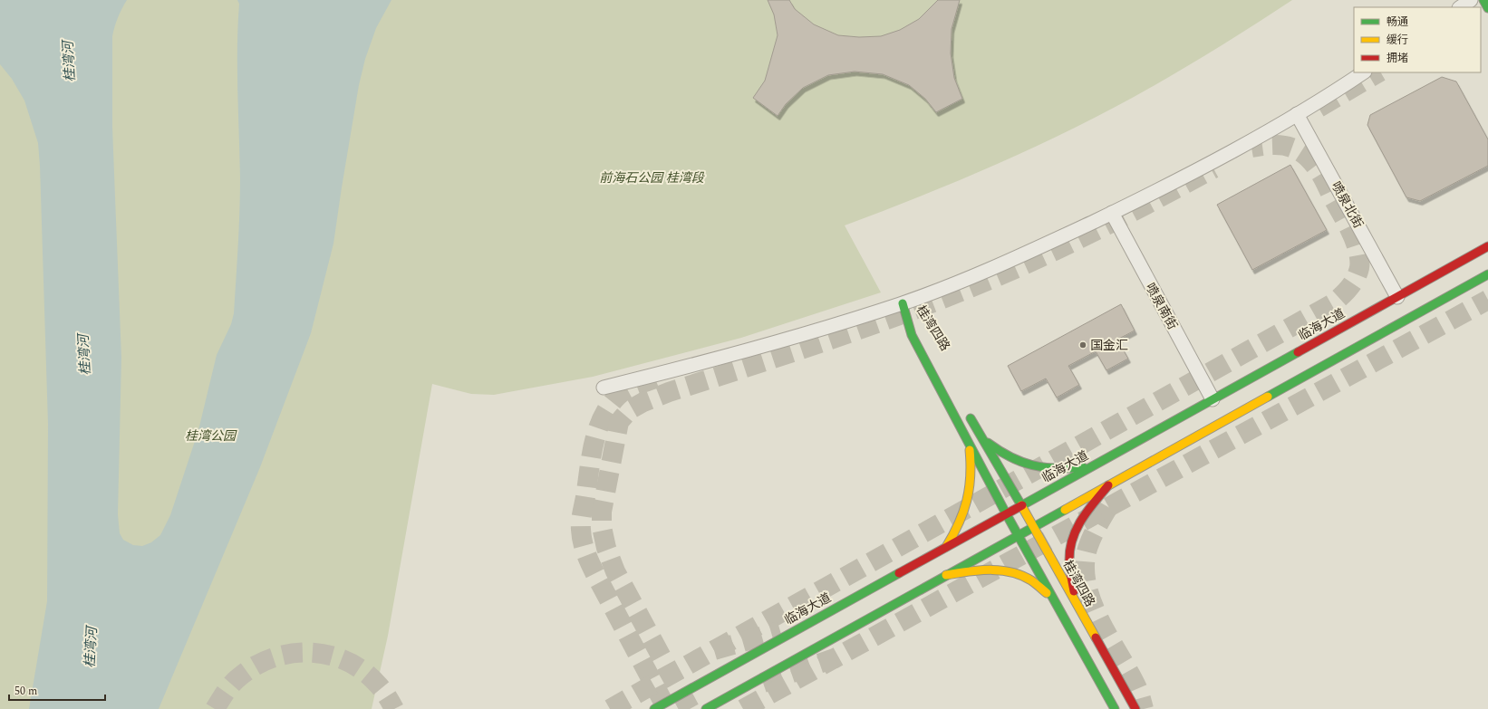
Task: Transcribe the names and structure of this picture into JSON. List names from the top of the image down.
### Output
{
  "streets": {
    "main road": ["临海大道", "桂湾四路"],
    "street": ["喷泉北街", "喷泉南街"]
  },
  "crossings": [
    ["喷泉北街", "临海大道"],
    ["喷泉南街", "临海大道"],
    ["临海大道", "桂湾四路"]
  ],
  "water": ["桂湾河"],
  "parks": ["前海石公园 桂湾段", "桂湾公园"],
  "places": ["国金汇"],
  "legend": ["畅通", "缓行", "拥堵"],
  "scale_bar": "50 m"
}
